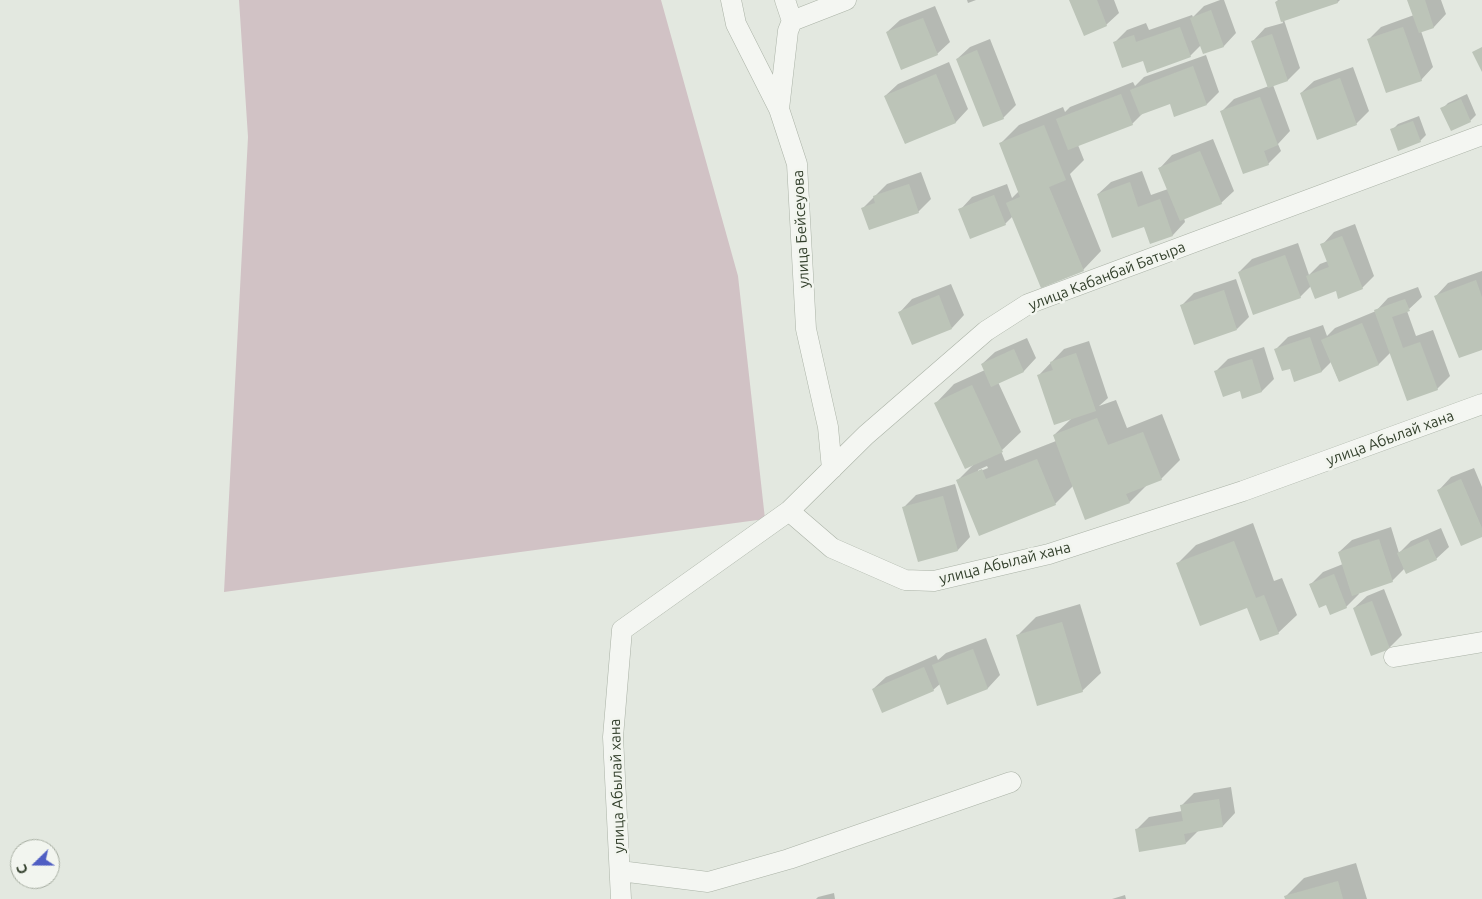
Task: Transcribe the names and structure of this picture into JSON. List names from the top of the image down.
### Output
{
  "streets": {
    "street": ["улица Бейсеуова", "улица Кабанбай Батыра", "улица Абылай хана"]
  },
  "crossings": [
    ["улица Бейсеуова", "улица Кабанбай Батыра"],
    ["улица Кабанбай Батыра", "улица Абылай хана"]
  ],
  "north": "left"
}
